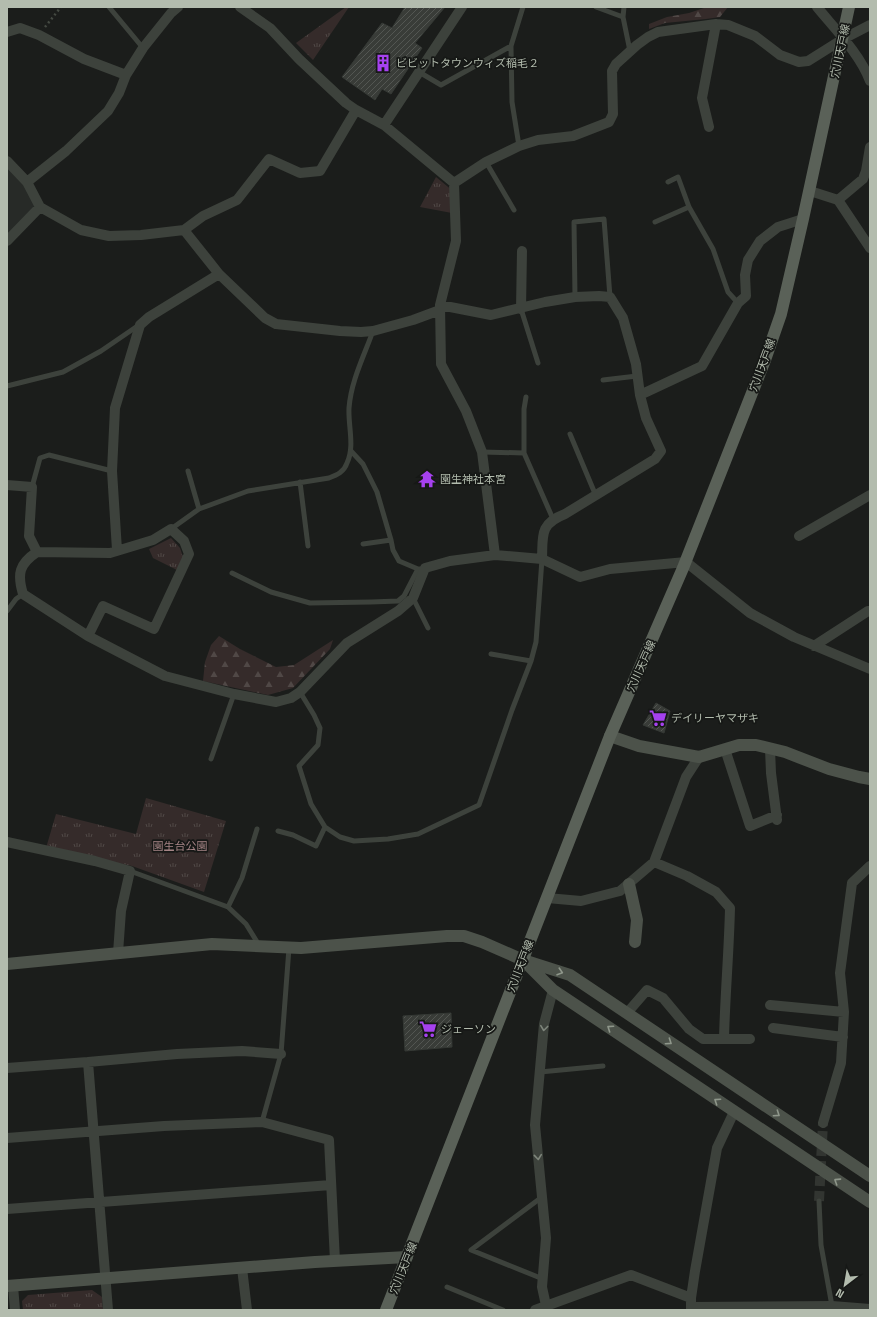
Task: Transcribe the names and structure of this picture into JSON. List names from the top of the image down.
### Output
{
  "streets": {
    "main road": ["穴川天戸線"]
  },
  "parks": ["園生台公園"],
  "places": {
    "building": ["ビビットタウンウィズ稲毛２"],
    "temple": ["園生神社本宮"],
    "supermarket": ["デイリーヤマザキ", "ジェーソン"]
  },
  "north": "bottom left"
}
